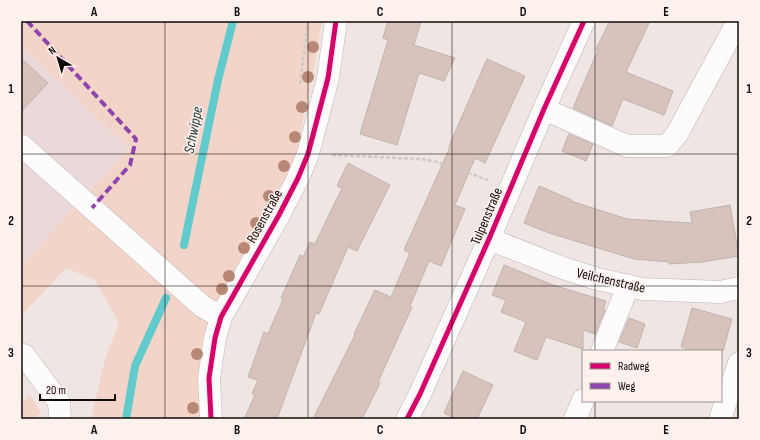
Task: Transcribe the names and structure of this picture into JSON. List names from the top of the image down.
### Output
{
  "streets": {
    "street": ["Rosenstraße", "Tulpenstraße", "Veilchenstraße"]
  },
  "crossings": [
    ["Tulpenstraße", "Veilchenstraße"]
  ],
  "water": ["Schwippe"],
  "legend": ["Radweg", "Weg"],
  "scale_bar": "20 m",
  "north": "top left",
  "grid": {
    "columns": [
      "A",
      "B",
      "C",
      "D",
      "E"
    ],
    "rows": ["1", "2", "3"]
  }
}
